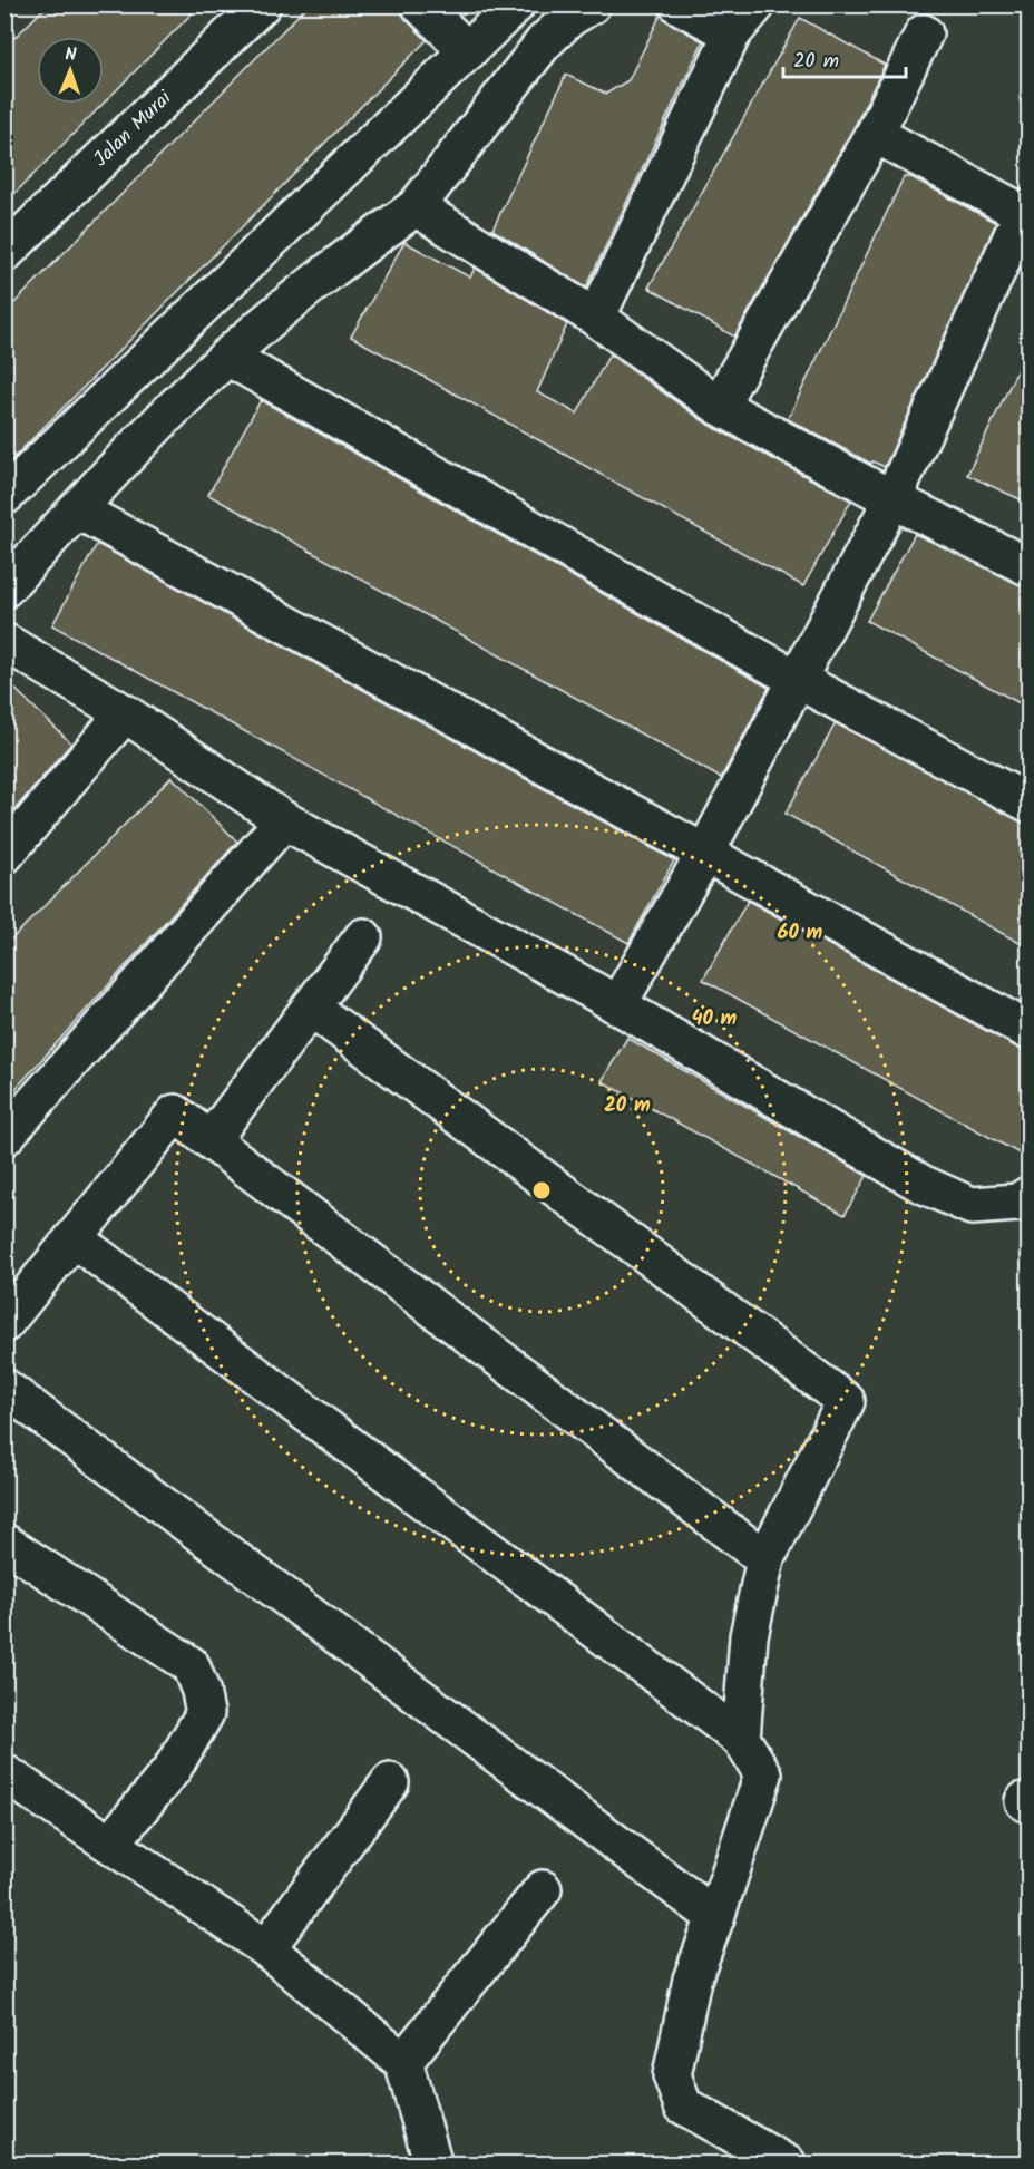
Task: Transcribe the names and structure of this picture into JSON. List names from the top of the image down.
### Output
{
  "streets": {
    "street": ["Jalan Murai"]
  },
  "scale_bar": "20 m",
  "north": "top",
  "rings": ["60 m", "40 m", "20 m"]
}
